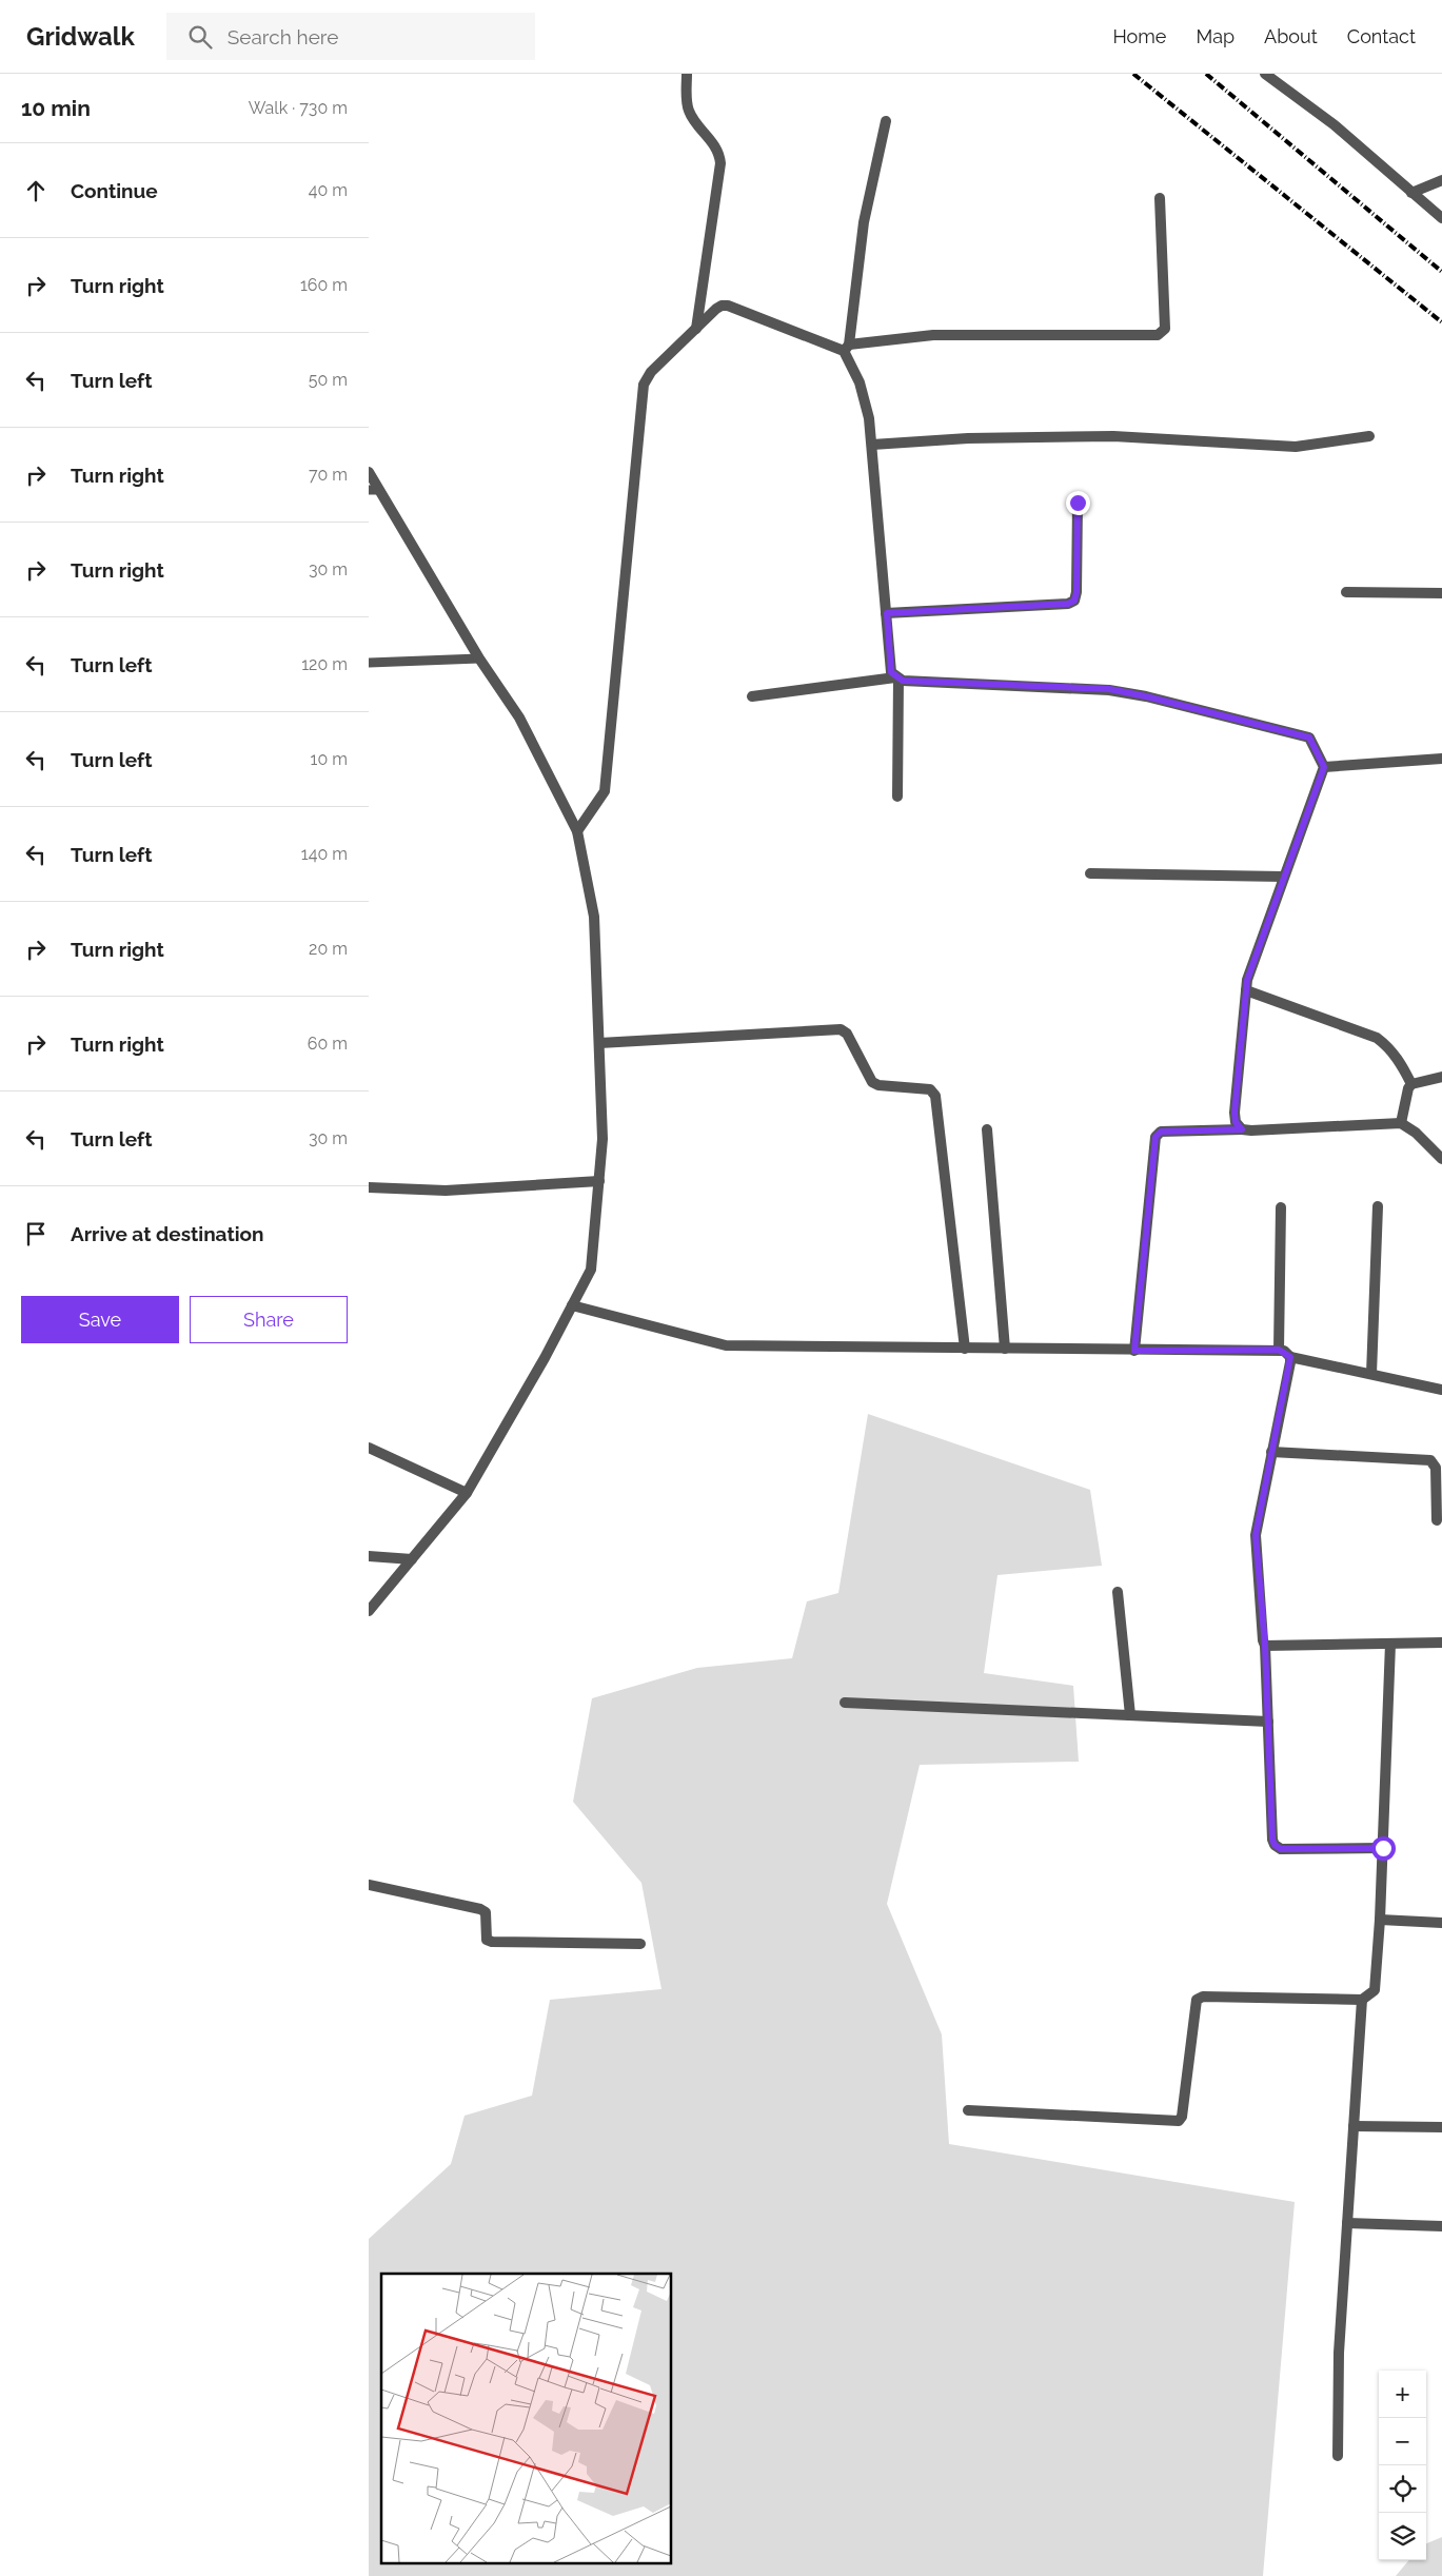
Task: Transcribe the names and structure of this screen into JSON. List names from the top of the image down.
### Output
{
  "page": {
    "header": "Gridwalk",
    "search": "Search here",
    "nav": [
      "Home",
      "Map",
      "About",
      "Contact"
    ],
    "heading": ["10 min", "Walk · 730 m"],
    "list": [
      ["Continue", "40 m"],
      ["Turn right", "160 m"],
      ["Turn left", "50 m"],
      ["Turn right", "70 m"],
      ["Turn right", "30 m"],
      ["Turn left", "120 m"],
      ["Turn left", "10 m"],
      ["Turn left", "140 m"],
      ["Turn right", "20 m"],
      ["Turn right", "60 m"],
      ["Turn left", "30 m"],
      "Arrive at destination"
    ],
    "buttons": ["Save", "Share"],
    "map_buttons": ["+", "−"]
  }
}
